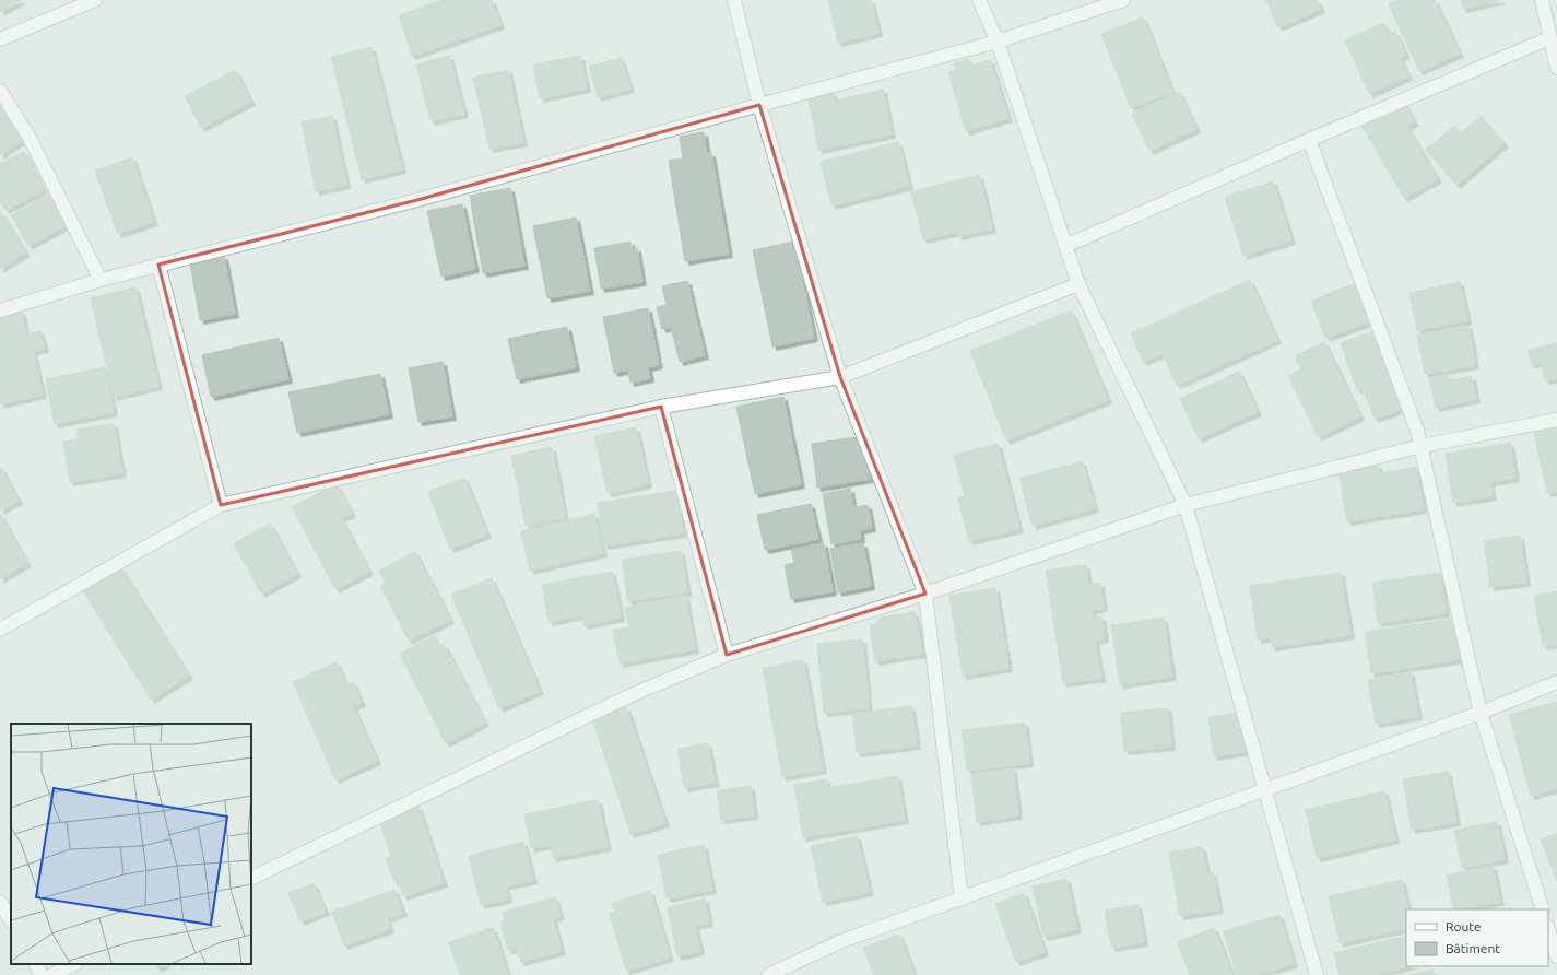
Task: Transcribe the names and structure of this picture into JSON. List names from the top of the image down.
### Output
{
  "legend": ["Route", "Bâtiment"]
}
